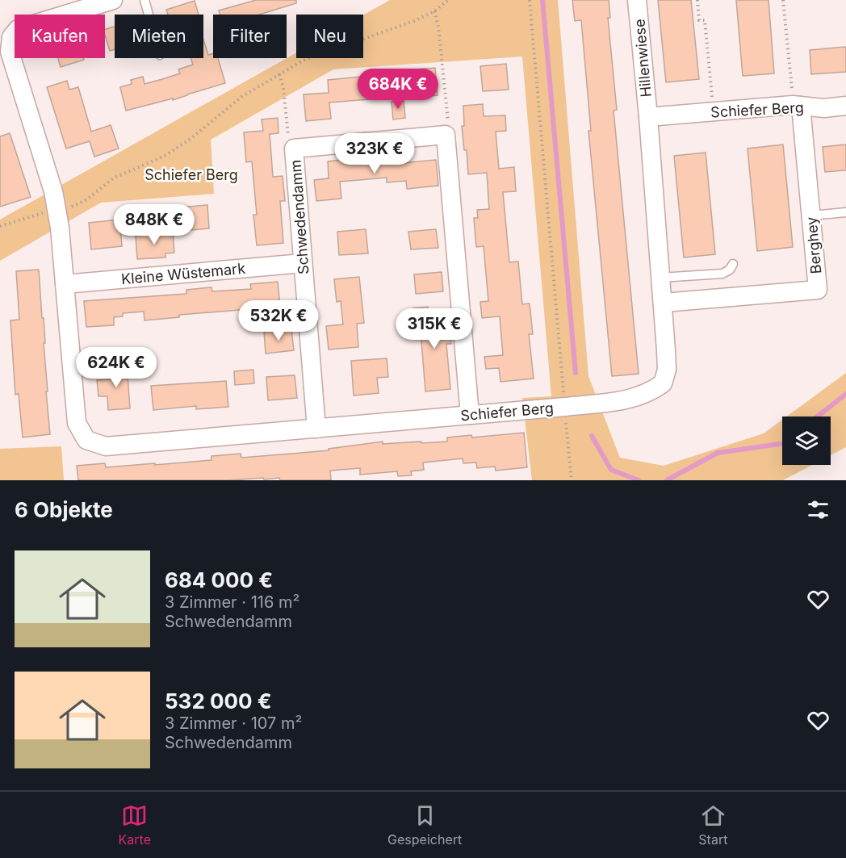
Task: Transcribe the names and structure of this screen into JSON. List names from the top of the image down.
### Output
{
  "streets": {
    "street": [
      "Hillenwiese",
      "Schiefer Berg",
      "Schwedendamm",
      "Berghey",
      "Kleine Wüstemark"
    ]
  },
  "crossings": [
    ["Hillenwiese", "Schiefer Berg"],
    ["Schiefer Berg", "Schwedendamm"],
    ["Schiefer Berg", "Berghey"],
    ["Schiefer Berg", "Kleine Wüstemark"],
    ["Schwedendamm", "Kleine Wüstemark"]
  ],
  "parks": ["Schiefer Berg"],
  "page": {
    "chip": [
      "Kaufen",
      "Mieten",
      "Filter",
      "Neu"
    ],
    "price": [
      "684K €",
      "323K €",
      "848K €",
      "532K €",
      "315K €",
      "624K €"
    ],
    "heading": "6 Objekte",
    "list": [
      {
        "name": "684 000 €",
        "note": "3 Zimmer · 116 m² · Schwedendamm"
      },
      {
        "name": "532 000 €",
        "note": "3 Zimmer · 107 m² · Schwedendamm"
      }
    ],
    "tabs": ["Karte", "Gespeichert", "Start"]
  }
}
